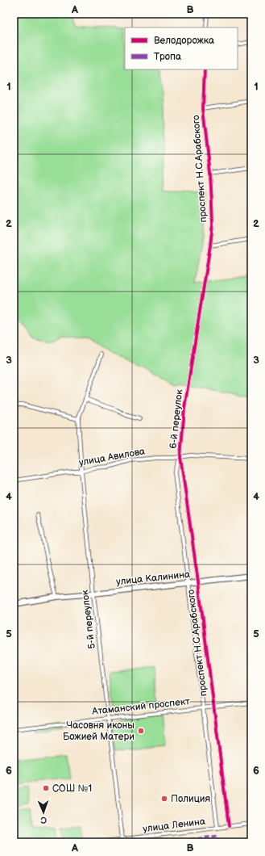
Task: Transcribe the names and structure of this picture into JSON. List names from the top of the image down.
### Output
{
  "streets": {
    "main road": ["улица Калинина"],
    "street": [
      "проспект Н.С.Арабского",
      "6-й переулок",
      "улица Авилова",
      "5-й переулок",
      "Атаманский проспект",
      "улица Ленина"
    ]
  },
  "crossings": [
    ["проспект Н.С.Арабского", "6-й переулок"],
    ["проспект Н.С.Арабского", "улица Авилова"],
    ["проспект Н.С.Арабского", "улица Калинина"],
    ["проспект Н.С.Арабского", "Атаманский проспект"],
    ["проспект Н.С.Арабского", "улица Ленина"],
    ["6-й переулок", "улица Авилова"],
    ["улица Авилова", "5-й переулок"],
    ["улица Калинина", "5-й переулок"],
    ["5-й переулок", "Атаманский проспект"],
    ["5-й переулок", "улица Ленина"]
  ],
  "places": ["Часовня иконы Божией Матери", "СОШ №1", "Полиция"],
  "legend": ["Велодорожка", "Тропа"],
  "north": "bottom",
  "grid": {
    "columns": ["A", "B"],
    "rows": [
      "1",
      "2",
      "3",
      "4",
      "5",
      "6"
    ]
  }
}
